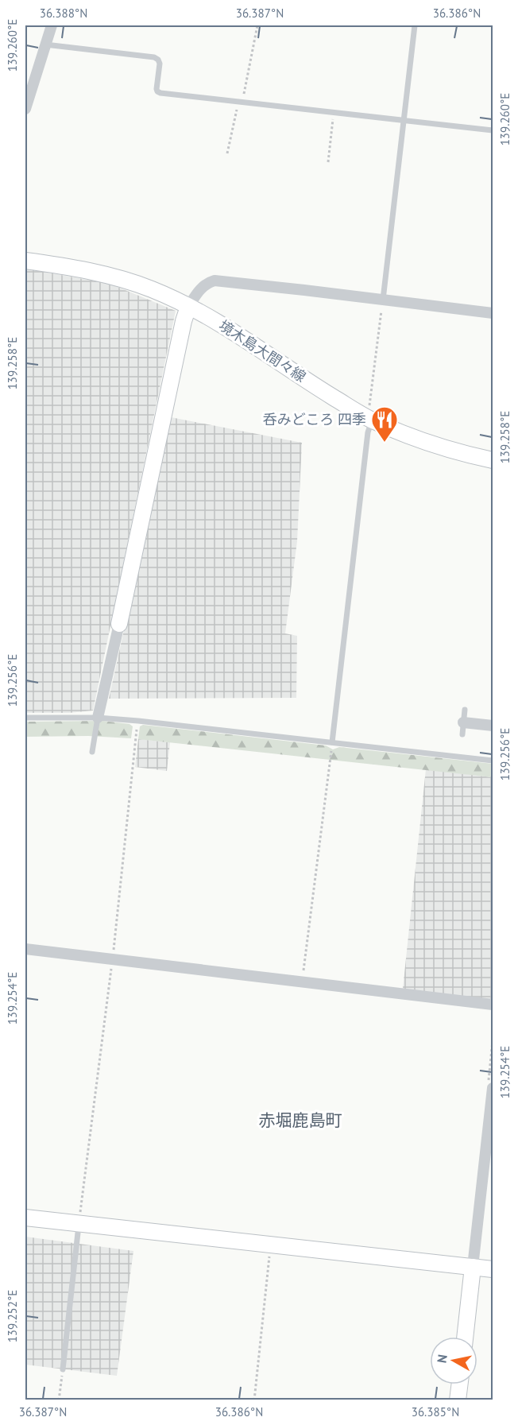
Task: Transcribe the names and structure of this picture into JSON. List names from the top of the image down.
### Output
{
  "streets": {
    "street": ["境木島大間々線"]
  },
  "districts": ["赤堀鹿島町"],
  "places": {
    "restaurant": ["呑みどころ 四季"]
  },
  "north": "left",
  "coordinates": [
    "36.388°N",
    "36.387°N",
    "36.386°N",
    "139.260°E",
    "139.258°E",
    "139.256°E",
    "139.254°E",
    "139.252°E",
    "36.385°N"
  ]
}
